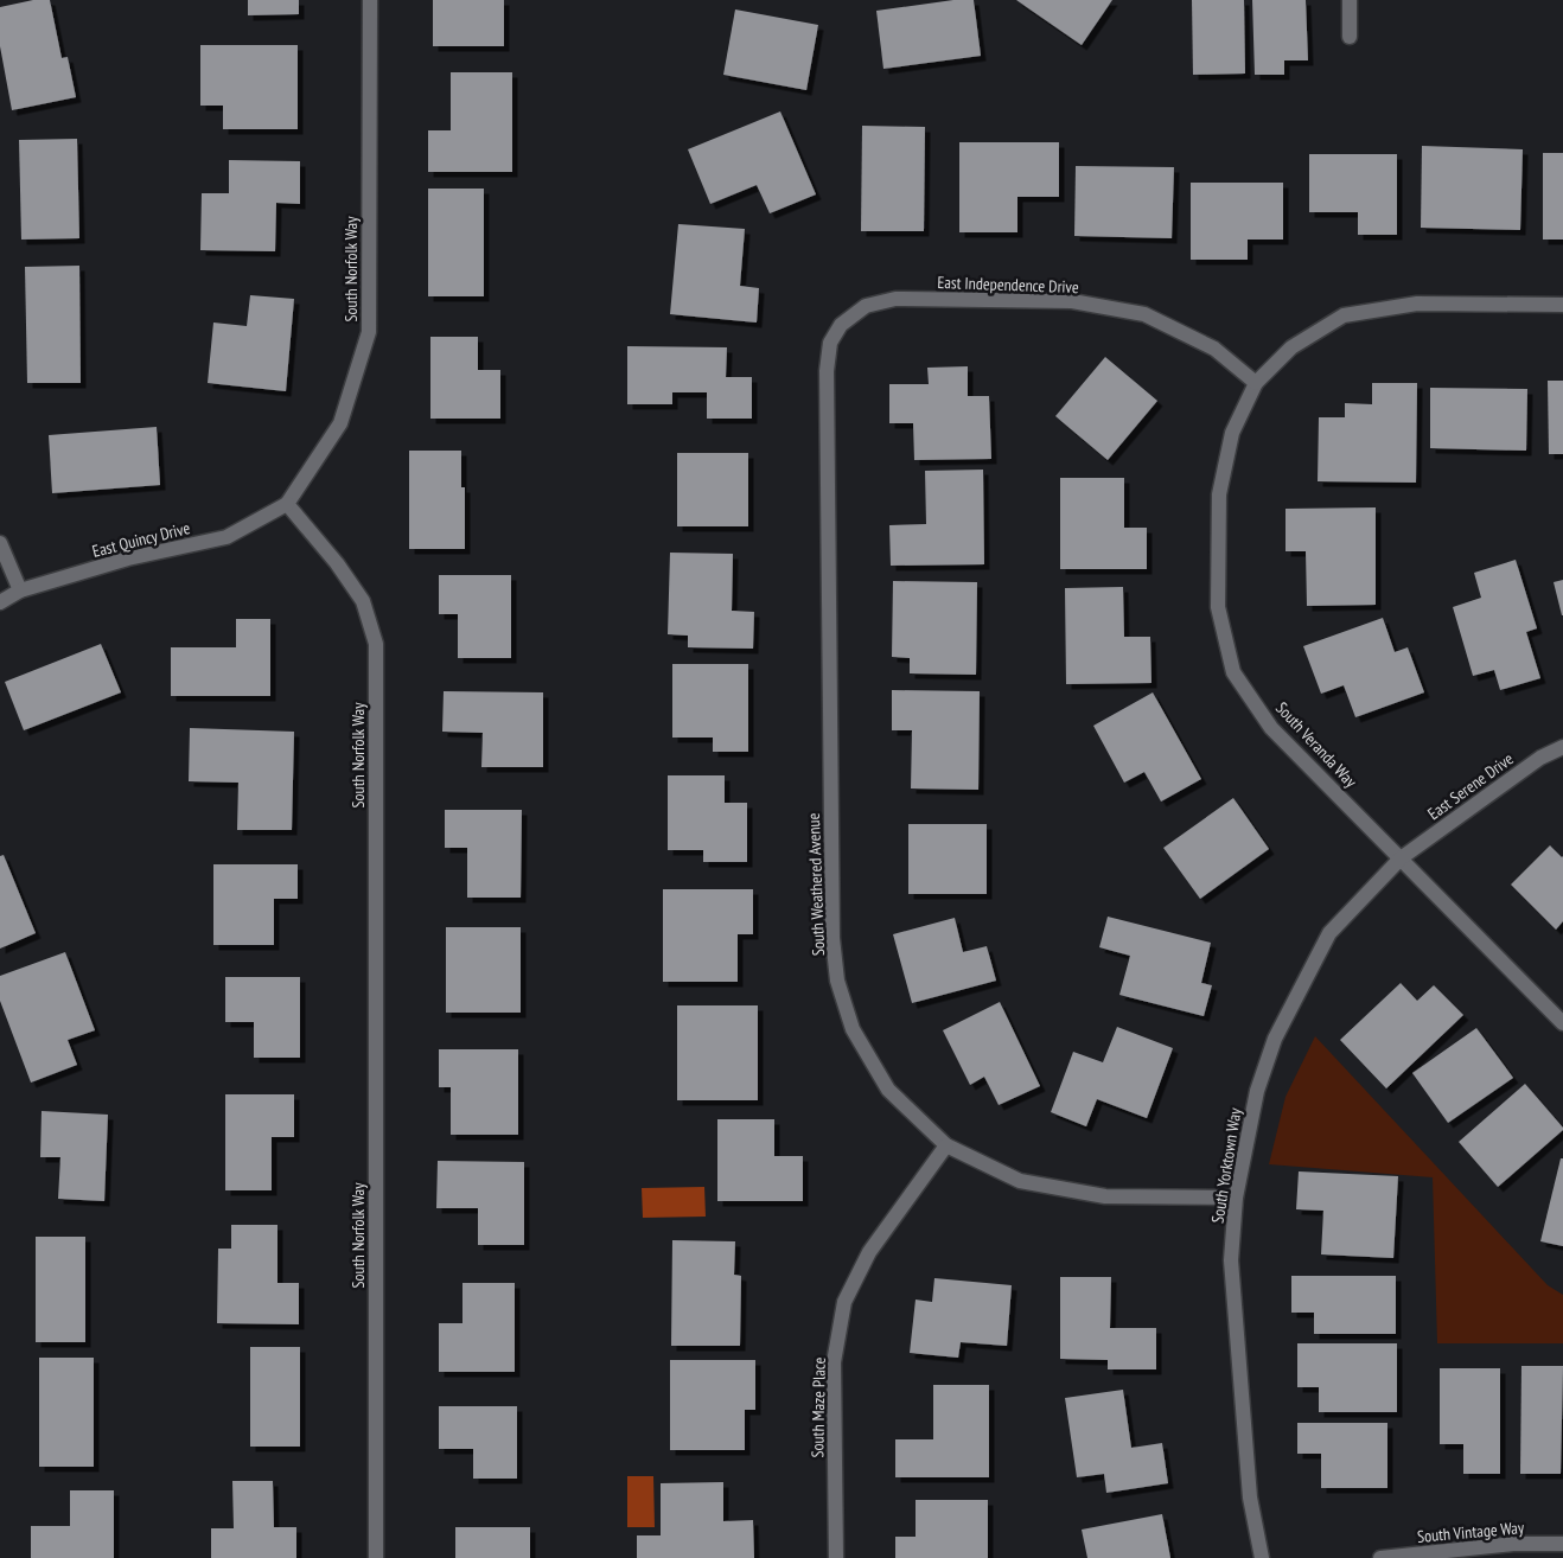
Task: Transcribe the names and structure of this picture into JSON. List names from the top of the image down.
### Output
{
  "streets": {
    "street": [
      "South Norfolk Way",
      "East Independence Drive",
      "East Quincy Drive",
      "South Veranda Way",
      "East Serene Drive",
      "South Weathered Avenue",
      "South Yorktown Way",
      "South Maze Place",
      "South Vintage Way"
    ]
  },
  "crossings": [
    ["South Norfolk Way", "East Quincy Drive"],
    ["East Independence Drive", "South Veranda Way"],
    ["East Independence Drive", "South Weathered Avenue"],
    ["South Veranda Way", "East Serene Drive"],
    ["South Veranda Way", "South Yorktown Way"],
    ["East Serene Drive", "South Yorktown Way"],
    ["South Weathered Avenue", "South Yorktown Way"],
    ["South Weathered Avenue", "South Maze Place"]
  ]
}
